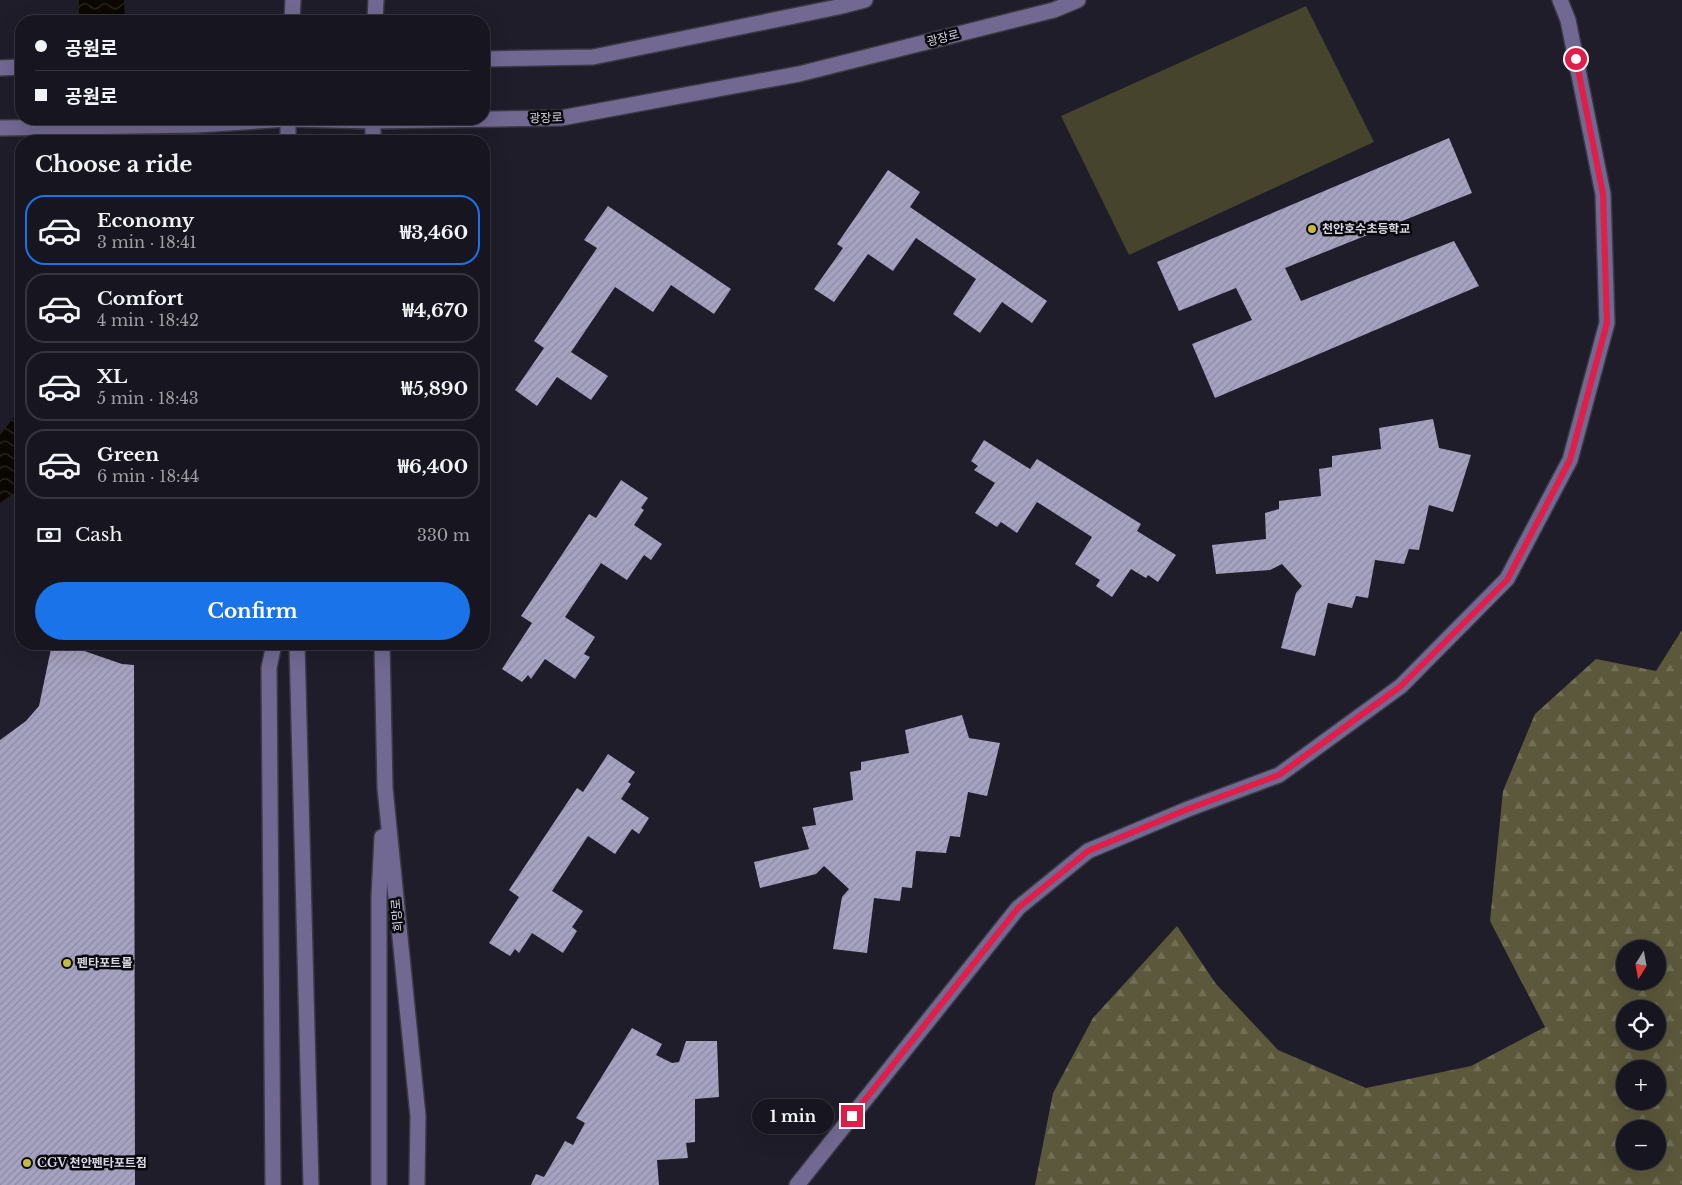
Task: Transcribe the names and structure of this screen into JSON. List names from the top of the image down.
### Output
{
  "streets": {
    "main road": ["광장로", "희망로"]
  },
  "places": ["천안호수초등학교", "펜타포트몰", "CGV 천안펜타포트점"],
  "north": "bottom",
  "page": {
    "banner": ["공원로", "공원로"],
    "heading": "Choose a ride",
    "list": [
      {
        "name": "Economy",
        "note": "3 min · 18:41",
        "value": "₩3,460"
      },
      {
        "name": "Comfort",
        "note": "4 min · 18:42",
        "value": "₩4,670"
      },
      {
        "name": "XL",
        "note": "5 min · 18:43",
        "value": "₩5,890"
      },
      {
        "name": "Green",
        "note": "6 min · 18:44",
        "value": "₩6,400"
      }
    ],
    "pay": ["Cash", "330 m"],
    "buttons": "Confirm",
    "map_buttons": ["+", "−"],
    "bubble": "1 min"
  }
}
